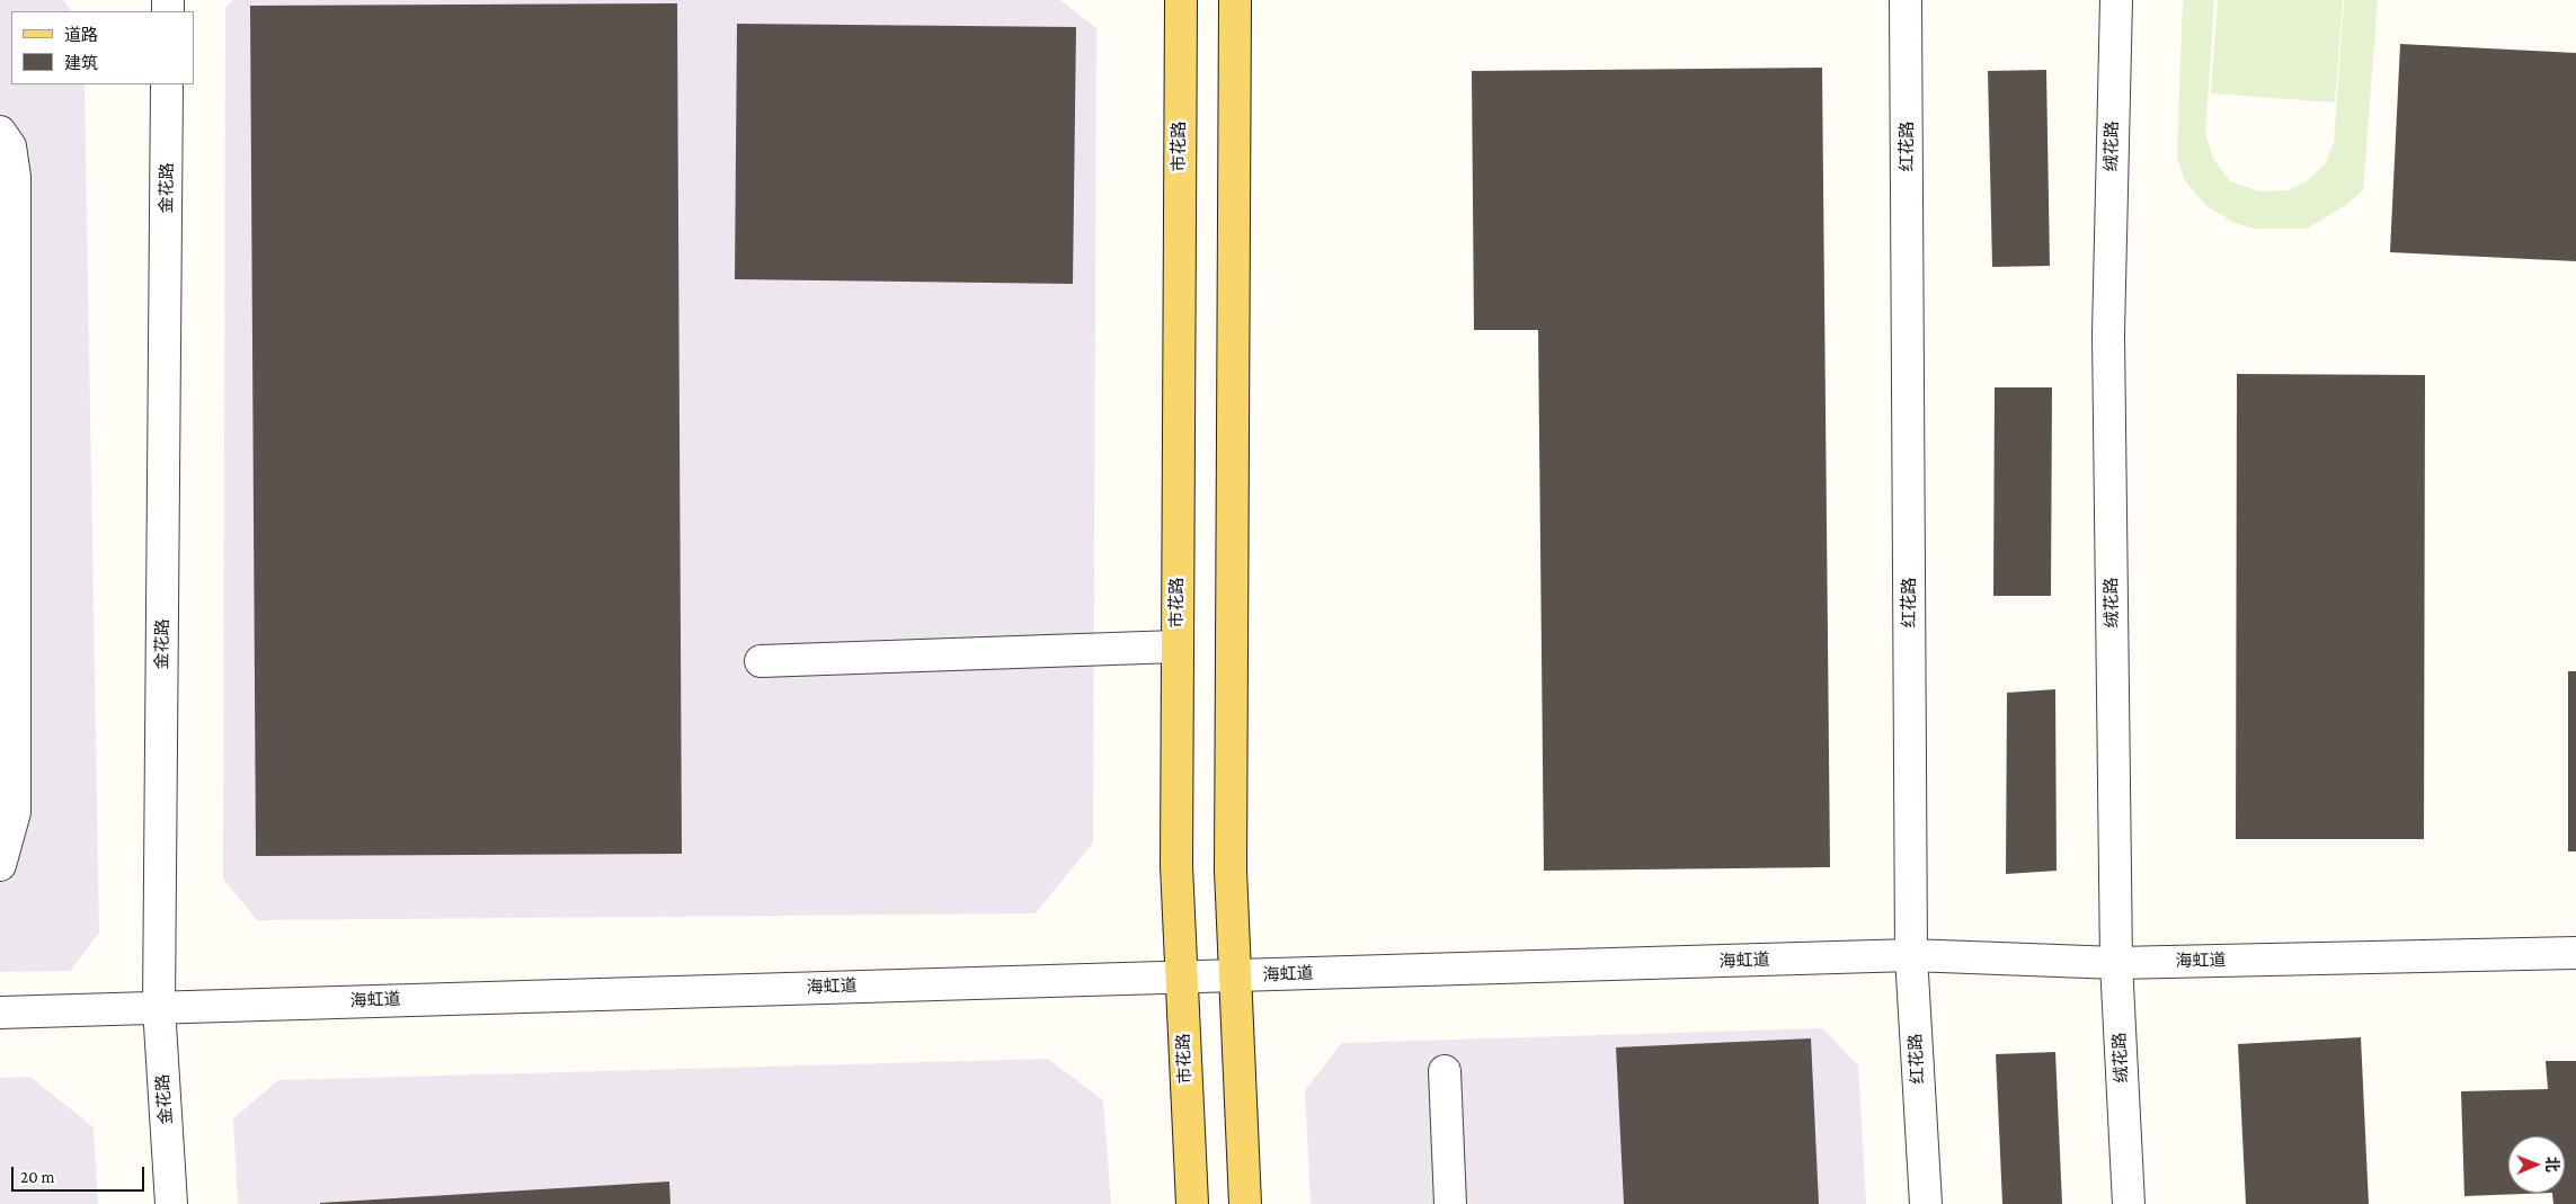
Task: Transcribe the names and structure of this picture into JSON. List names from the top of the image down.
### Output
{
  "streets": {
    "main road": ["市花路"],
    "street": [
      "红花路",
      "绒花路",
      "金花路",
      "海虹道"
    ]
  },
  "crossings": [
    ["市花路", "海虹道"],
    ["红花路", "海虹道"],
    ["绒花路", "海虹道"],
    ["金花路", "海虹道"]
  ],
  "legend": ["道路", "建筑"],
  "scale_bar": "20 m",
  "north": "right"
}
